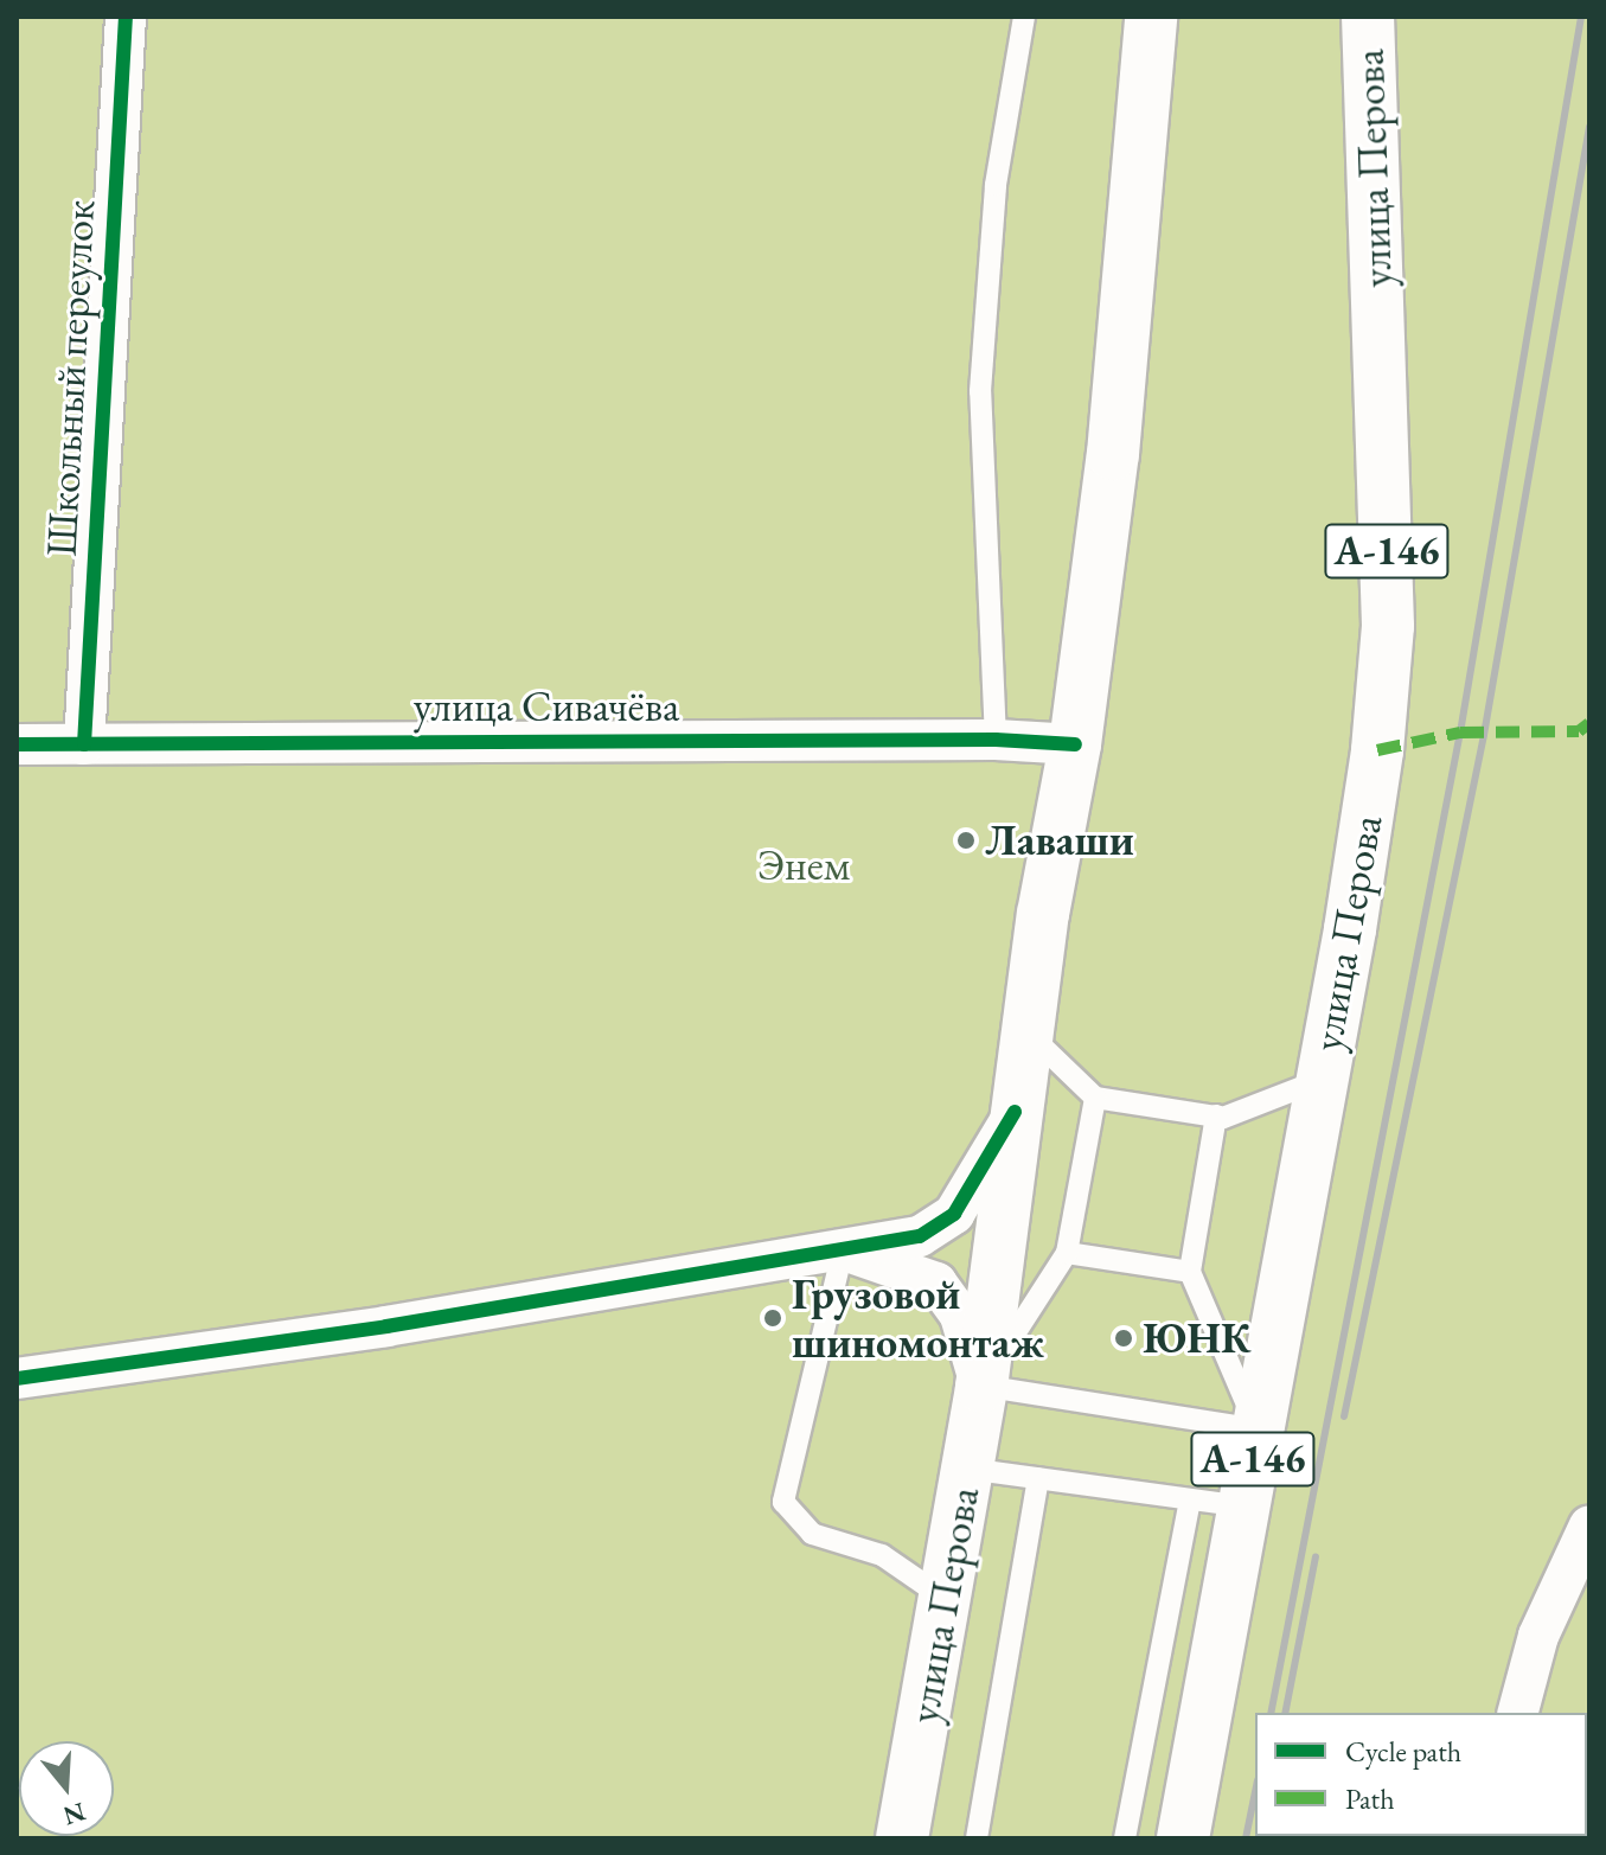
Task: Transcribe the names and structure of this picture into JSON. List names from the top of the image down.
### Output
{
  "streets": {
    "highway": ["улица Перова", "А-146"],
    "street": ["Школьный переулок", "улица Сивачёва"]
  },
  "crossings": [
    ["улица Перова", "улица Сивачёва"],
    ["Школьный переулок", "улица Сивачёва"]
  ],
  "parks": ["Энем"],
  "places": ["Лаваши", "Грузовой шиномонтаж", "ЮНК"],
  "legend": ["Cycle path", "Path"],
  "north": "bottom"
}
